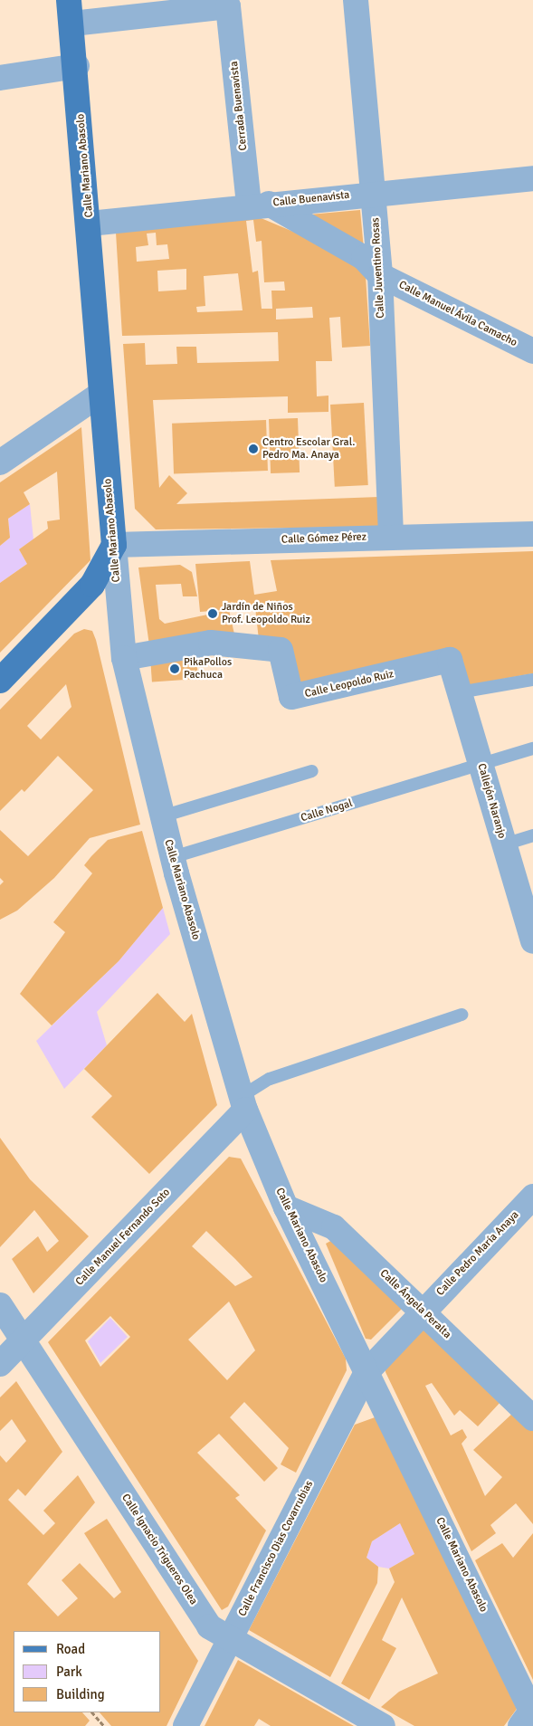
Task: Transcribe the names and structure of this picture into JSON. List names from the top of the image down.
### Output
{
  "streets": {
    "main road": ["Calle Mariano Abasolo"],
    "street": [
      "Cerrada Buenavista",
      "Calle Buenavista",
      "Calle Juventino Rosas",
      "Calle Manuel Ávila Camacho",
      "Calle Gómez Pérez",
      "Calle Leopoldo Ruiz",
      "Callejón Naranjo",
      "Calle Manuel Fernando Soto",
      "Calle Pedro María Anaya",
      "Calle Ángela Peralta",
      "Calle Francisco Dias Covarrubias",
      "Calle Ignacio Trigueros Olea"
    ],
    "lane": ["Calle Nogal"]
  },
  "crossings": [
    ["Cerrada Buenavista", "Calle Mariano Abasolo"],
    ["Cerrada Buenavista", "Calle Buenavista"],
    ["Cerrada Buenavista", "Calle Manuel Ávila Camacho"],
    ["Calle Mariano Abasolo", "Calle Buenavista"],
    ["Calle Mariano Abasolo", "Calle Gómez Pérez"],
    ["Calle Mariano Abasolo", "Calle Leopoldo Ruiz"],
    ["Calle Mariano Abasolo", "Calle Nogal"],
    ["Calle Mariano Abasolo", "Calle Manuel Fernando Soto"],
    ["Calle Mariano Abasolo", "Calle Pedro María Anaya"],
    ["Calle Mariano Abasolo", "Calle Ángela Peralta"],
    ["Calle Mariano Abasolo", "Calle Francisco Dias Covarrubias"],
    ["Calle Buenavista", "Calle Juventino Rosas"],
    ["Calle Buenavista", "Calle Manuel Ávila Camacho"],
    ["Calle Juventino Rosas", "Calle Manuel Ávila Camacho"],
    ["Calle Juventino Rosas", "Calle Gómez Pérez"],
    ["Calle Leopoldo Ruiz", "Callejón Naranjo"],
    ["Callejón Naranjo", "Calle Nogal"],
    ["Calle Manuel Fernando Soto", "Calle Ignacio Trigueros Olea"],
    ["Calle Pedro María Anaya", "Calle Ángela Peralta"],
    ["Calle Pedro María Anaya", "Calle Francisco Dias Covarrubias"],
    ["Calle Francisco Dias Covarrubias", "Calle Ignacio Trigueros Olea"]
  ],
  "places": ["Centro Escolar Gral. Pedro Ma. Anaya", "Jardín de Niños Prof. Leopoldo Ruiz", "PikaPollos Pachuca"],
  "legend": ["Road", "Park", "Building"]
}
